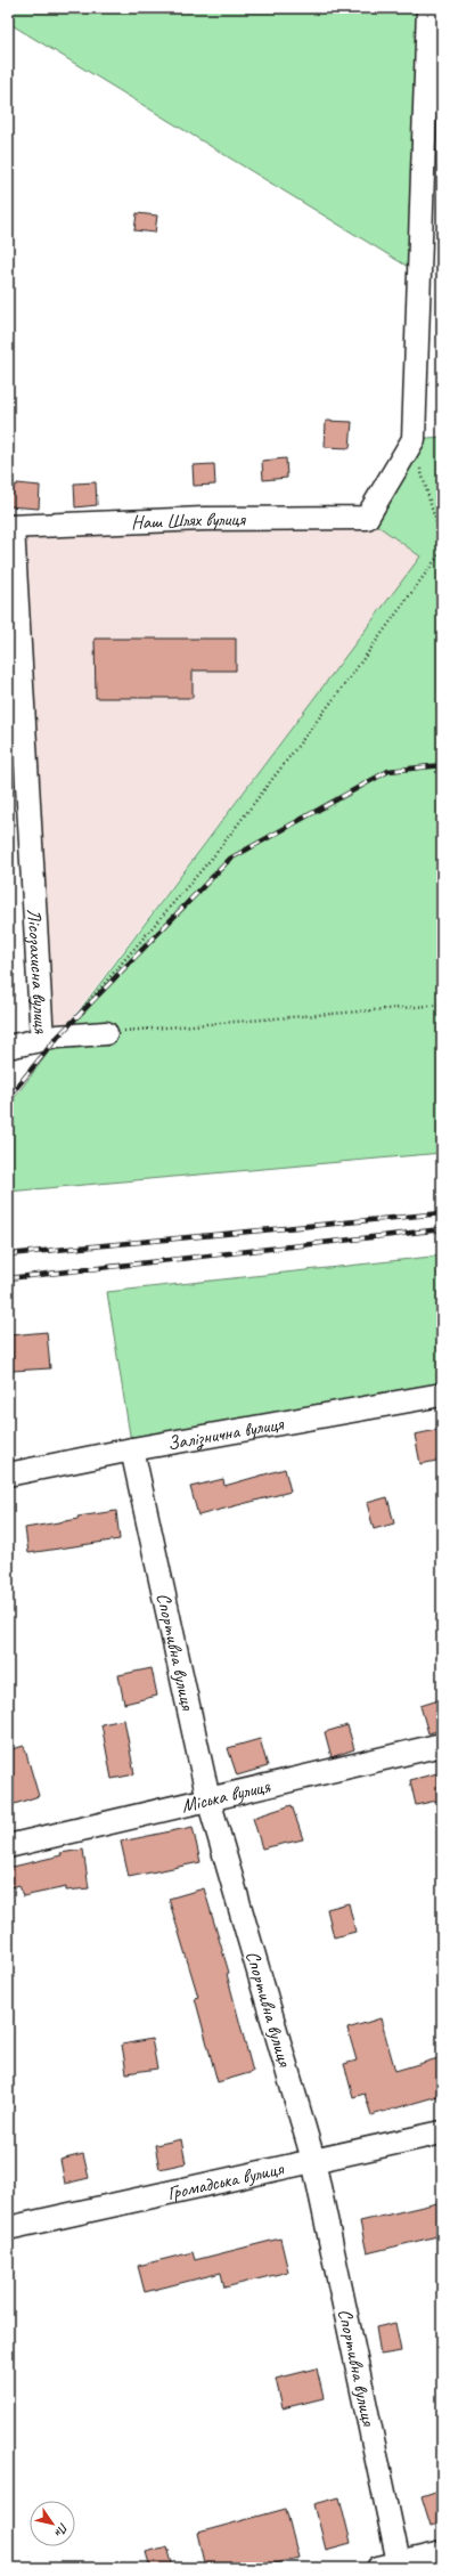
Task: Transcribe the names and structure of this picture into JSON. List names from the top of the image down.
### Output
{
  "streets": {
    "street": [
      "Наш Шлях вулиця",
      "Лісозахисна вулиця",
      "Залізнична вулиця",
      "Спортивна вулиця",
      "Міська вулиця",
      "Громадська вулиця"
    ]
  },
  "crossings": [
    ["Наш Шлях вулиця", "Лісозахисна вулиця"],
    ["Залізнична вулиця", "Спортивна вулиця"],
    ["Спортивна вулиця", "Міська вулиця"],
    ["Спортивна вулиця", "Громадська вулиця"]
  ],
  "north": "bottom right"
}
